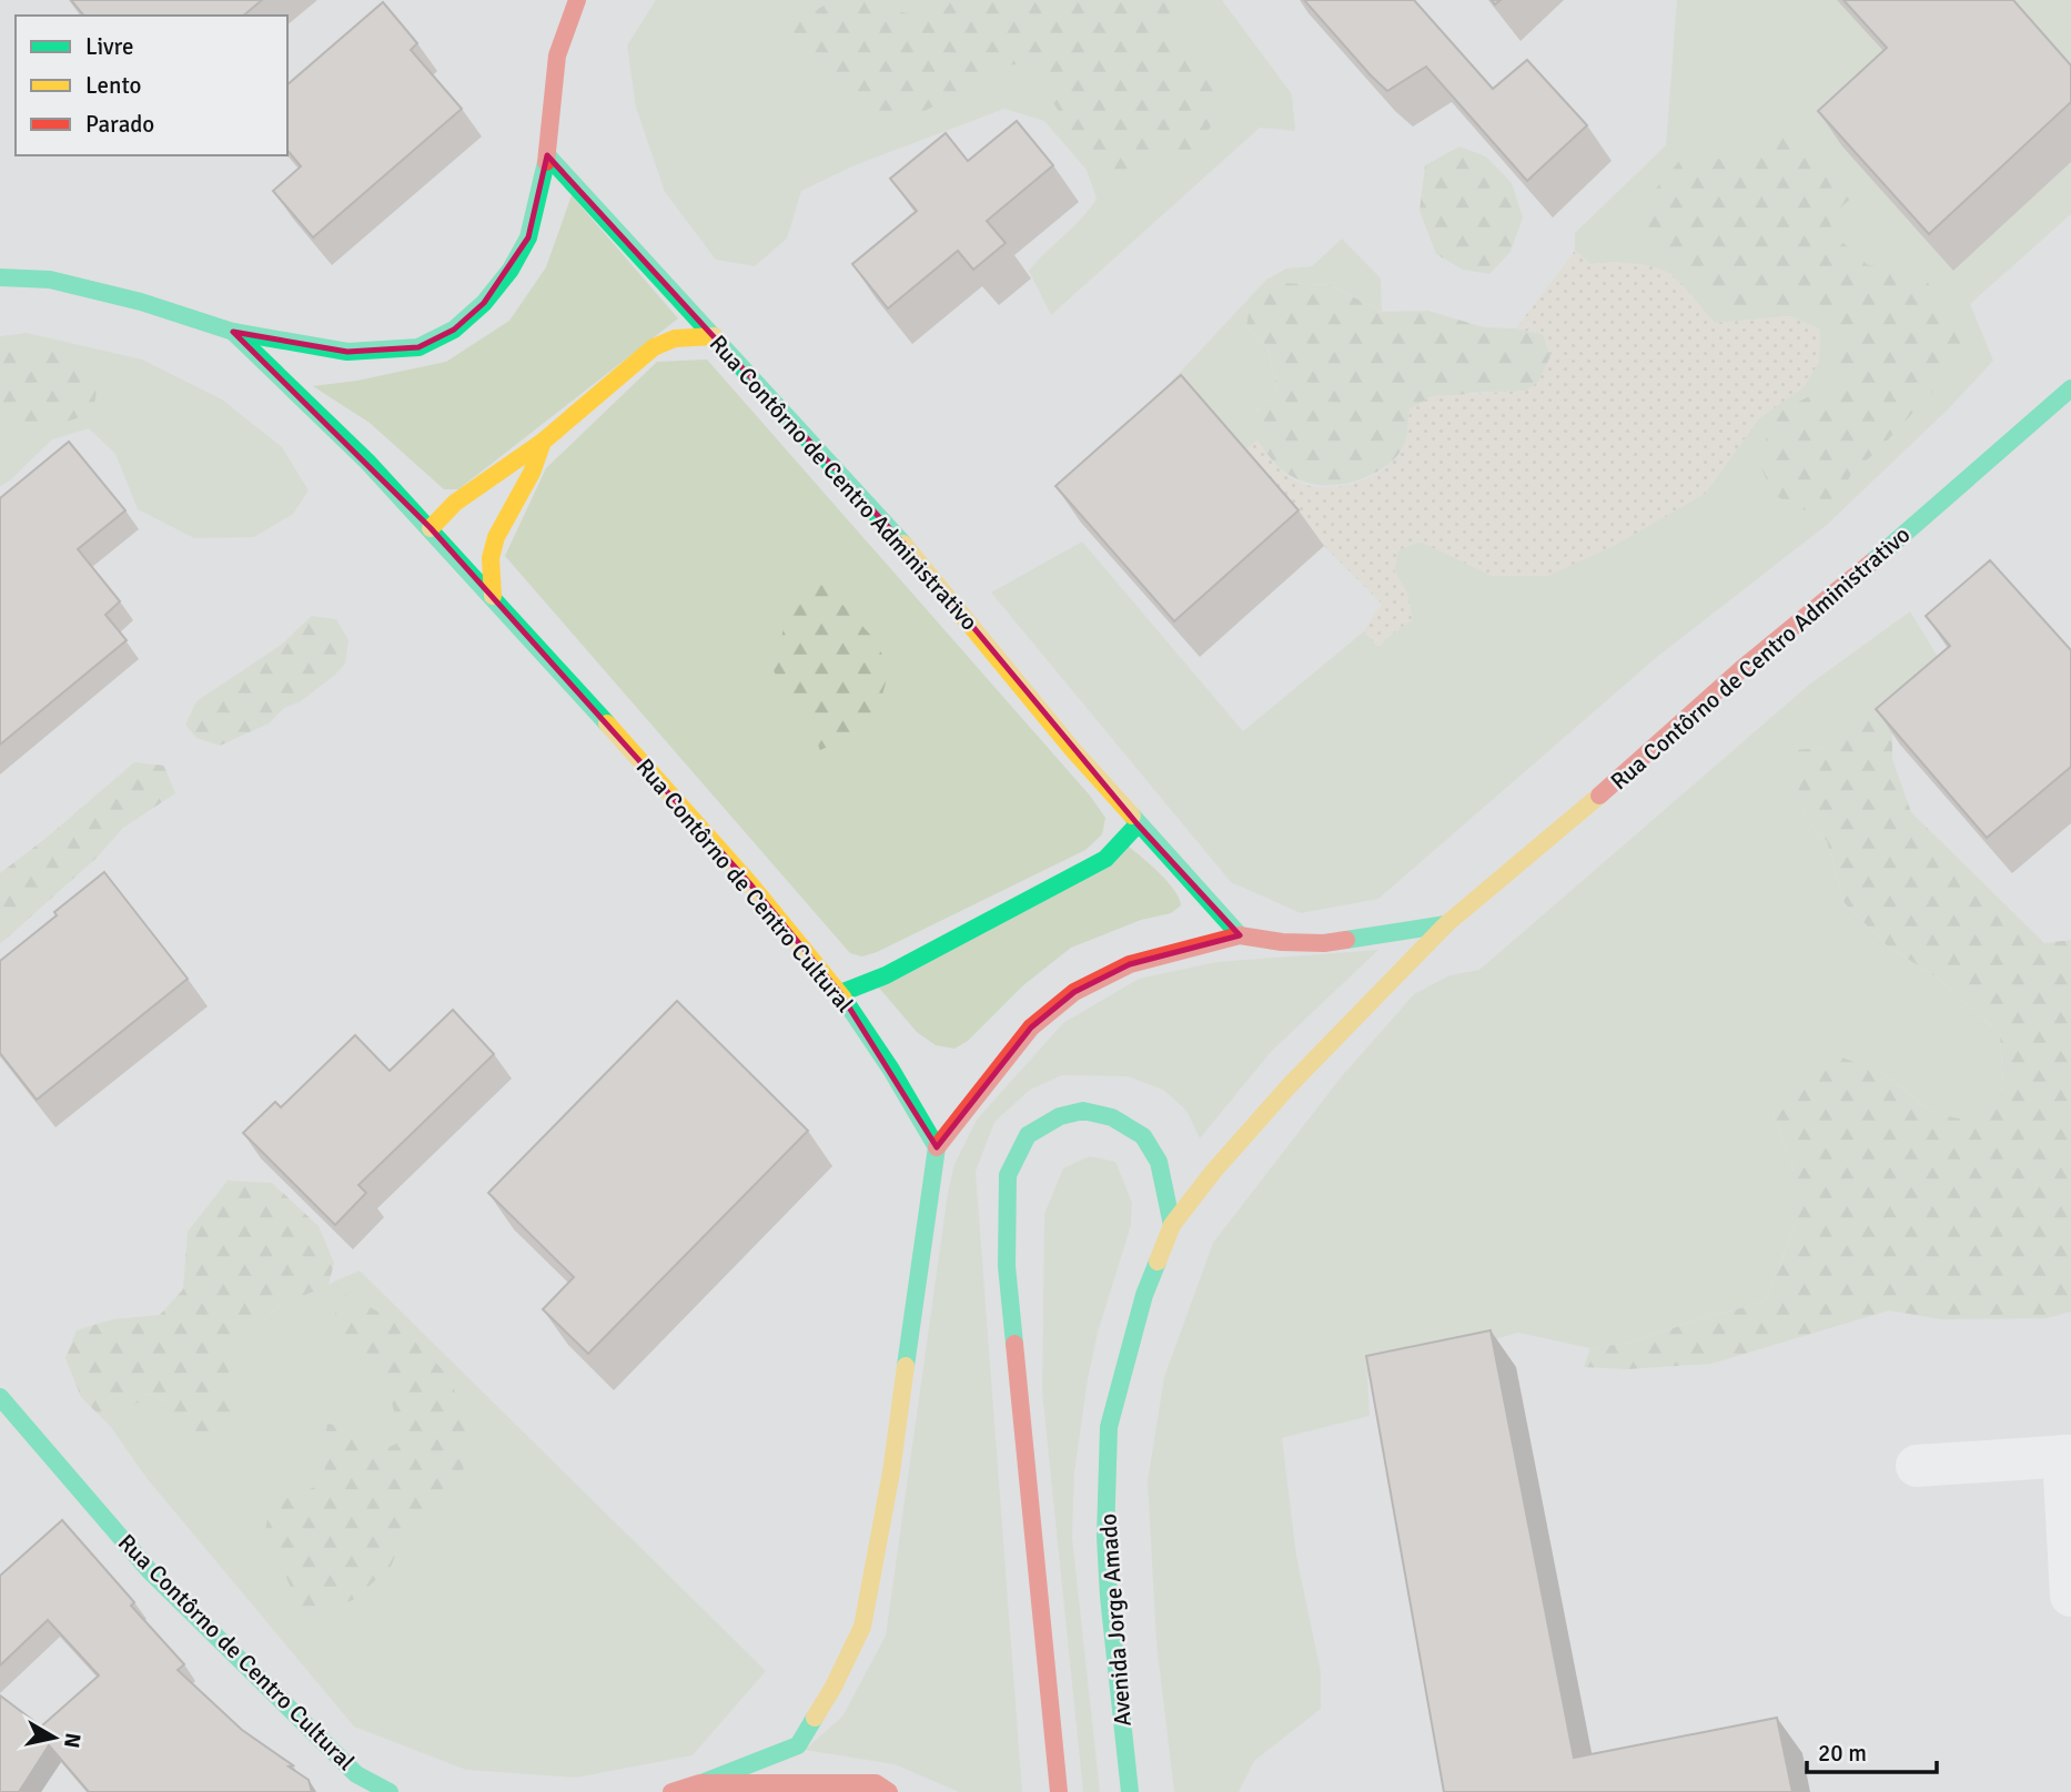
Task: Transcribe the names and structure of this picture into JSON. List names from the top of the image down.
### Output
{
  "streets": {
    "street": ["Rua Contôrno de Centro Administrativo", "Rua Contôrno de Centro Cultural", "Avenida Jorge Amado"]
  },
  "crossings": [
    ["Rua Contôrno de Centro Administrativo", "Rua Contôrno de Centro Cultural"],
    ["Rua Contôrno de Centro Administrativo", "Avenida Jorge Amado"]
  ],
  "legend": ["Livre", "Lento", "Parado"],
  "scale_bar": "20 m",
  "north": "right"
}
